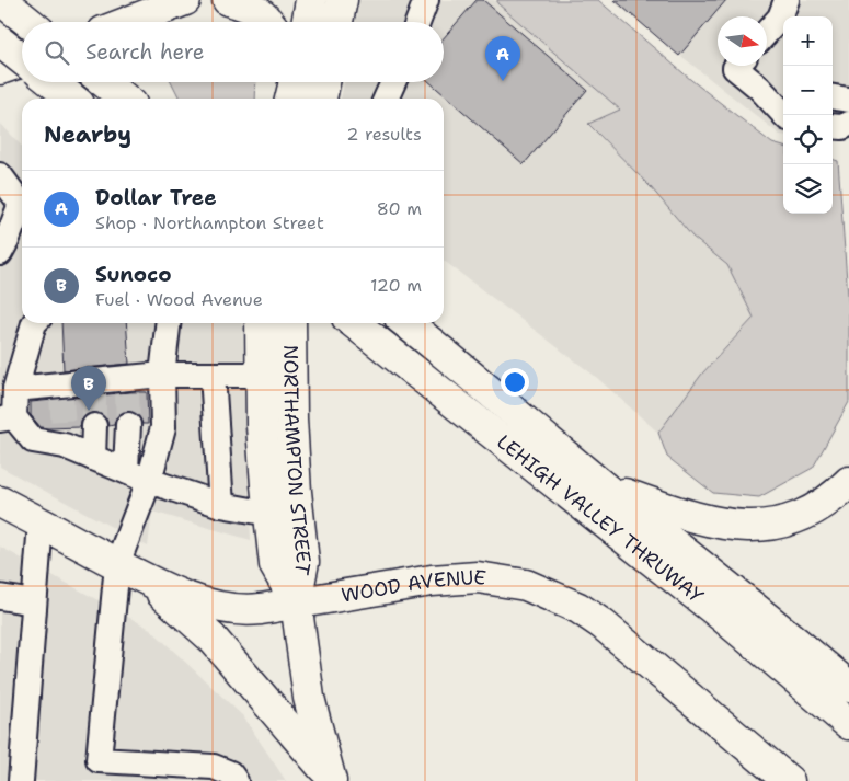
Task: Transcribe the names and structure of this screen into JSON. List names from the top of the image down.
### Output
{
  "streets": {
    "main road": ["NORTHAMPTON STREET", "LEHIGH VALLEY THRUWAY", "WOOD AVENUE"]
  },
  "crossings": [
    ["NORTHAMPTON STREET", "WOOD AVENUE"]
  ],
  "north": "right",
  "page": {
    "map_buttons": ["+", "−"],
    "search": "Search here",
    "pins": ["A", "B"],
    "heading": ["Nearby", "2 results"],
    "list": [
      {
        "mark": "A",
        "name": "Dollar Tree",
        "note": "Shop · Northampton Street",
        "value": "80 m"
      },
      {
        "mark": "B",
        "name": "Sunoco",
        "note": "Fuel · Wood Avenue",
        "value": "120 m"
      }
    ]
  }
}
